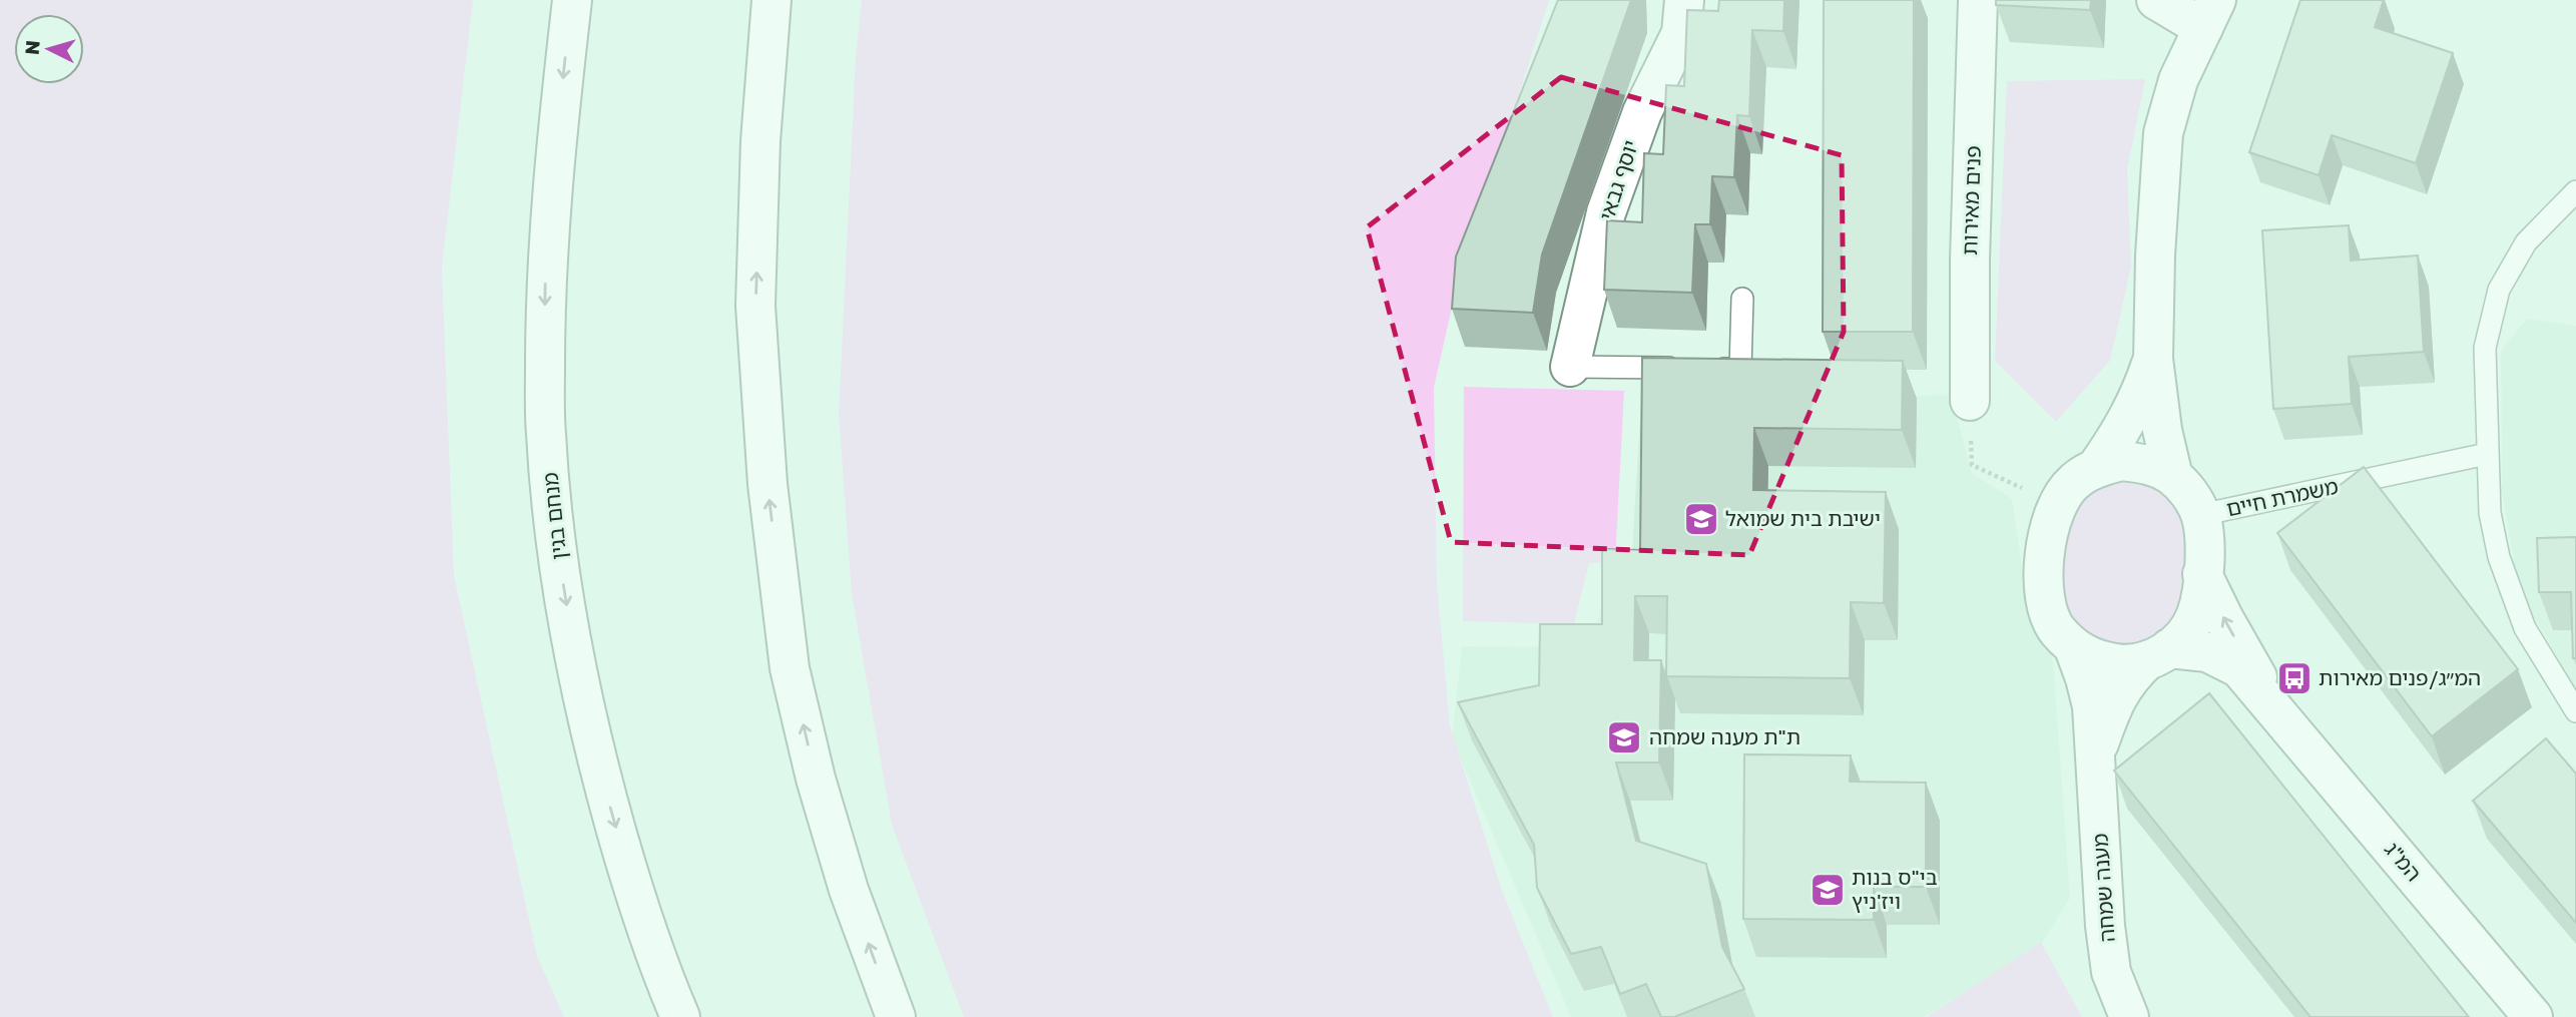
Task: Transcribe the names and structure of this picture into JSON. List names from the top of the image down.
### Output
{
  "streets": {
    "main road": [
      "יוסף גבאי",
      "פנים מאירות",
      "מנחם בגין",
      "המ\"ג",
      "מענה שמחה"
    ],
    "lane": ["משמרת חיים"]
  },
  "crossings": [
    ["משמרת חיים", "המ\"ג"],
    ["משמרת חיים", "מענה שמחה"],
    ["המ\"ג", "מענה שמחה"]
  ],
  "places": {
    "school or university": ["ישיבת בית שמואל", "ת\"ת מענה שמחה", "בי\"ס בנות ויז'ניץ"],
    "bus stop": ["המ״ג/פנים מאירות"]
  },
  "north": "left"
}
